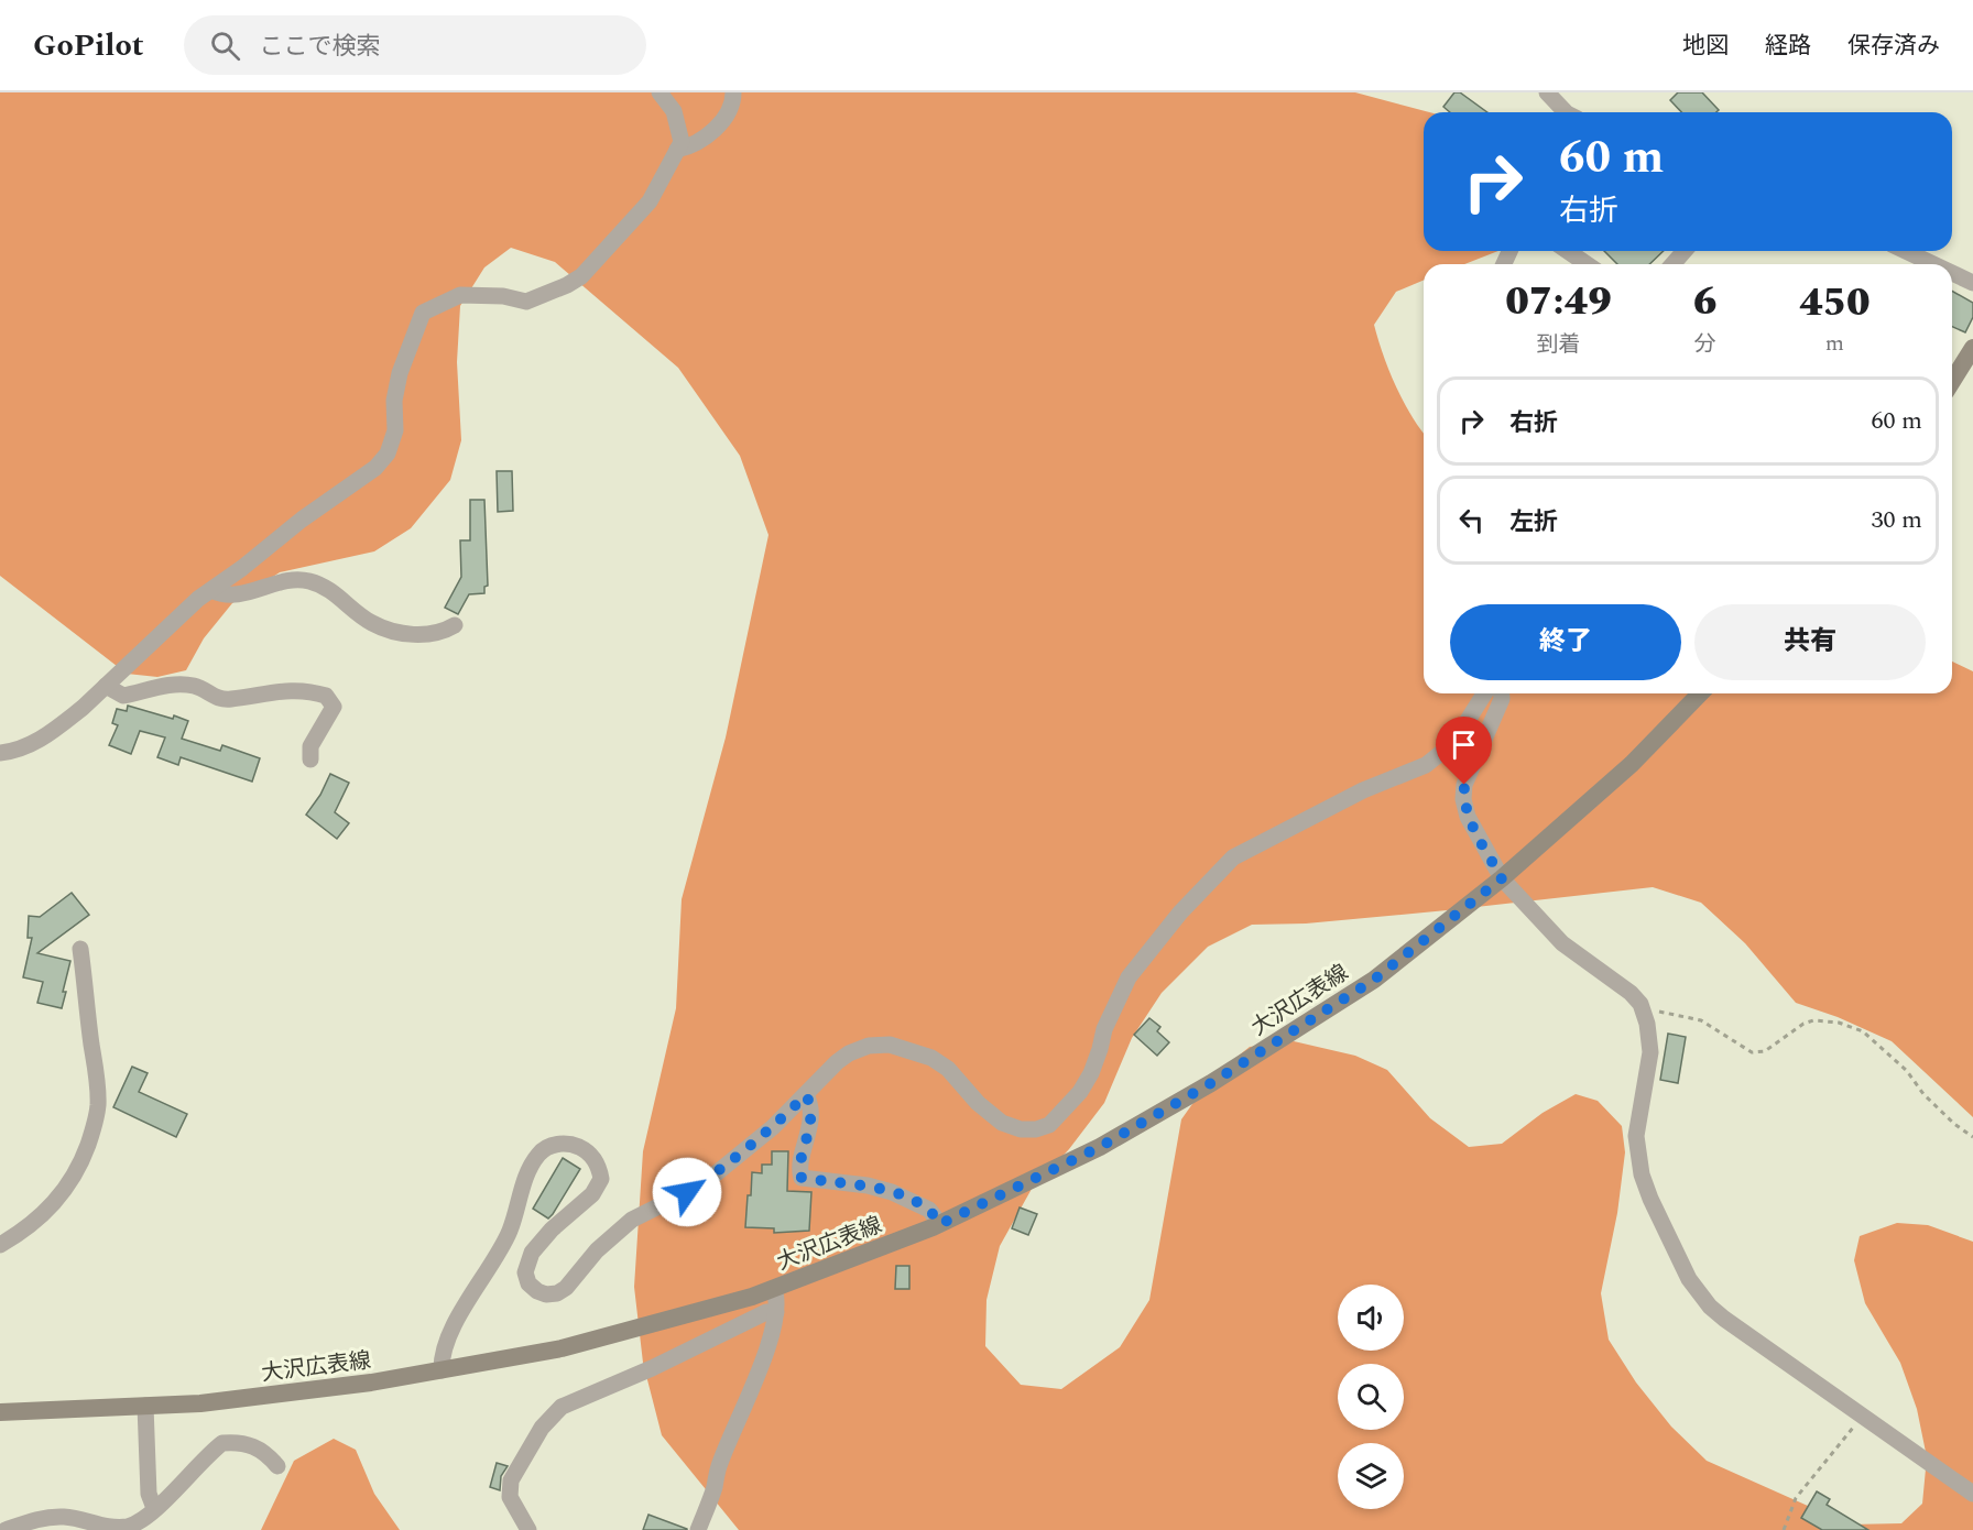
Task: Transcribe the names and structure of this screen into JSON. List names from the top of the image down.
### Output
{
  "streets": {
    "main road": ["大沢広表線"]
  },
  "page": {
    "header": "GoPilot",
    "search": "ここで検索",
    "nav": ["地図", "経路", "保存済み"],
    "turn": ["60 m", "右折"],
    "eta": [
      "07:49",
      "到着",
      "6",
      "分",
      "450",
      "m"
    ],
    "list": [
      {
        "name": "右折",
        "value": "60 m"
      },
      {
        "name": "左折",
        "value": "30 m"
      }
    ],
    "buttons": ["終了", "共有"]
  }
}
